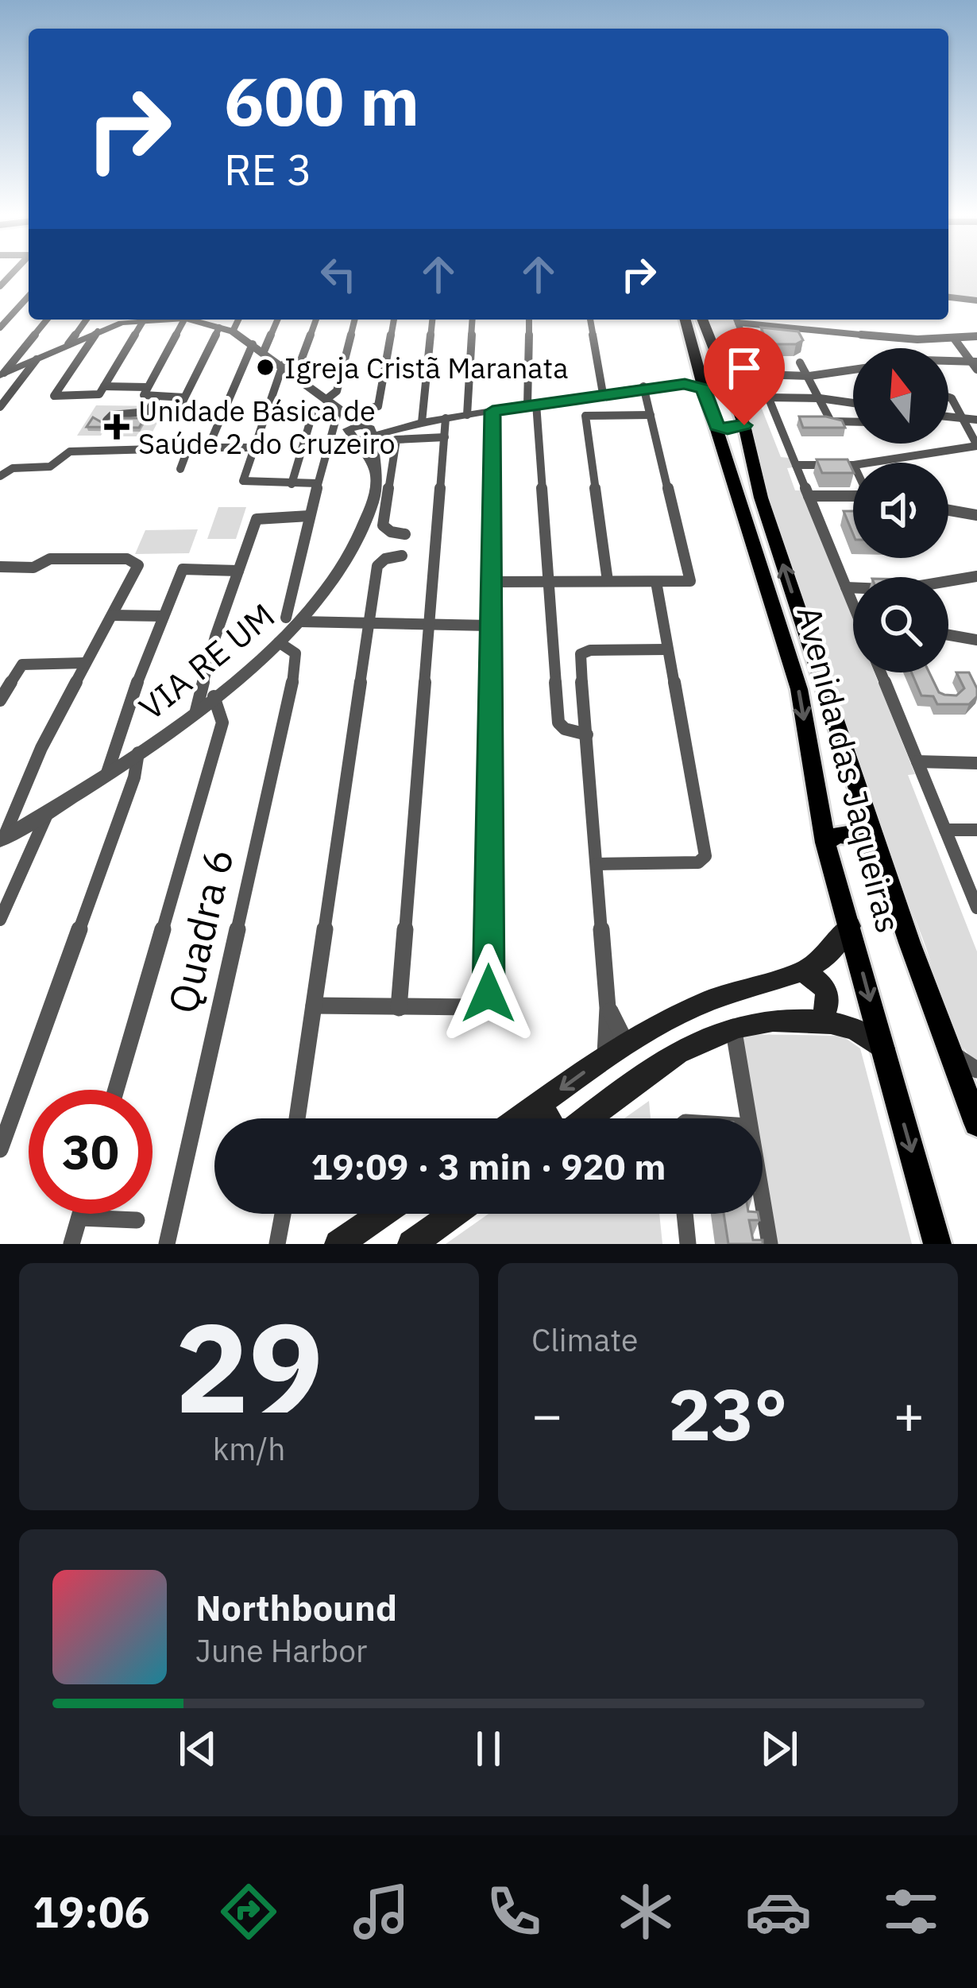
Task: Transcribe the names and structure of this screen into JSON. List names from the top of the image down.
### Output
{
  "streets": {
    "main road": ["Avenida das Jaqueiras"],
    "street": ["VIA RE UM", "Quadra 6"]
  },
  "crossings": [
    ["VIA RE UM", "Quadra 6"]
  ],
  "places": {
    "other": ["Igreja Cristã Maranata"],
    "health": ["Unidade Básica de Saúde 2 do Cruzeiro"]
  },
  "north": "top",
  "page": {
    "turn": ["600 m", "RE 3"],
    "limit": "30",
    "trip": "19:09 · 3 min · 920 m",
    "tile": [
      ["29", "km/h"],
      "Climate"
    ],
    "heat": ["−", "23°", "+"],
    "song": ["Northbound", "June Harbor"],
    "tabs": "19:06"
  }
}
